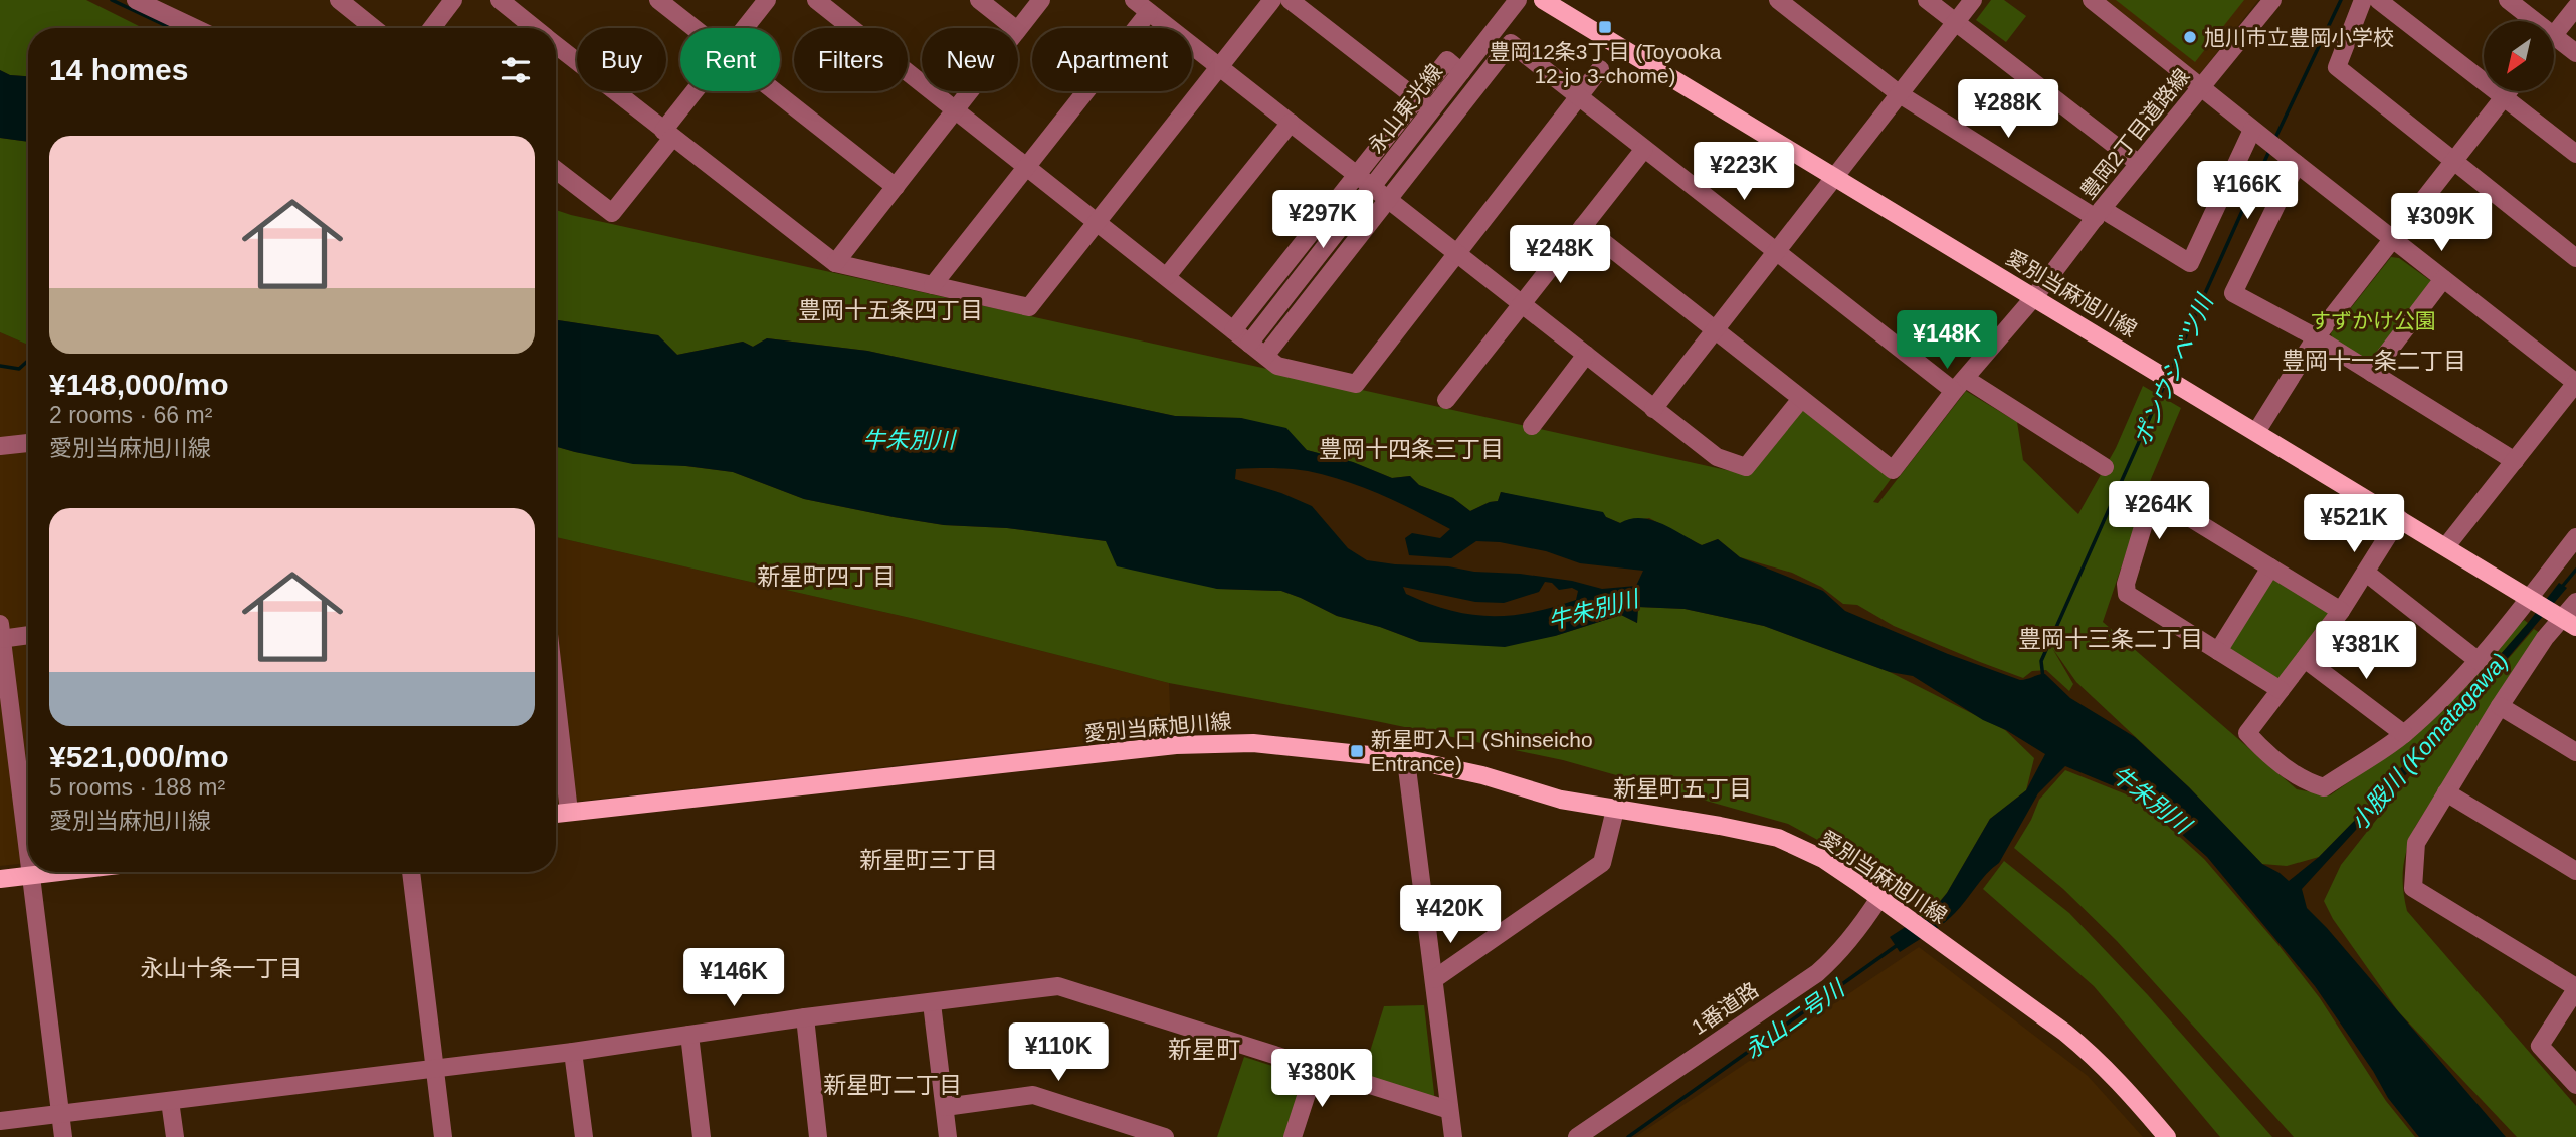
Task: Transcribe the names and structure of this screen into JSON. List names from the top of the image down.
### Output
{
  "streets": {
    "main road": ["愛別当麻旭川線"],
    "street": ["永山東光線", "豊岡2丁目道路線", "1番道路"]
  },
  "crossings": [
    ["豊岡2丁目道路線", "愛別当麻旭川線"],
    ["愛別当麻旭川線", "1番道路"]
  ],
  "districts": [
    "豊岡十五条四丁目",
    "豊岡十一条二丁目",
    "豊岡十四条三丁目",
    "新星町四丁目",
    "豊岡十三条二丁目",
    "新星町五丁目",
    "新星町三丁目",
    "永山十条一丁目",
    "新星町",
    "新星町二丁目"
  ],
  "water": [
    "ポンウシベツ川",
    "牛朱別川",
    "小股川 (Komatagawa)",
    "永山二号川"
  ],
  "parks": ["すずかけ公園"],
  "places": {
    "transit": ["豊岡12条3丁目 (Toyooka 12-jo 3-chome)", "新星町入口 (Shinseicho Entrance)"],
    "other": ["旭川市立豊岡小学校"]
  },
  "north": "bottom left",
  "page": {
    "chip": [
      "Buy",
      "Rent",
      "Filters",
      "New",
      "Apartment"
    ],
    "heading": "14 homes",
    "price": [
      "¥288K",
      "¥223K",
      "¥166K",
      "¥297K",
      "¥309K",
      "¥248K",
      "¥148K",
      "¥264K",
      "¥521K",
      "¥381K",
      "¥420K",
      "¥146K",
      "¥110K",
      "¥380K"
    ],
    "list": [
      {
        "name": "¥148,000/mo",
        "note": "2 rooms · 66 m² · 愛別当麻旭川線"
      },
      {
        "name": "¥521,000/mo",
        "note": "5 rooms · 188 m² · 愛別当麻旭川線"
      }
    ]
  }
}
